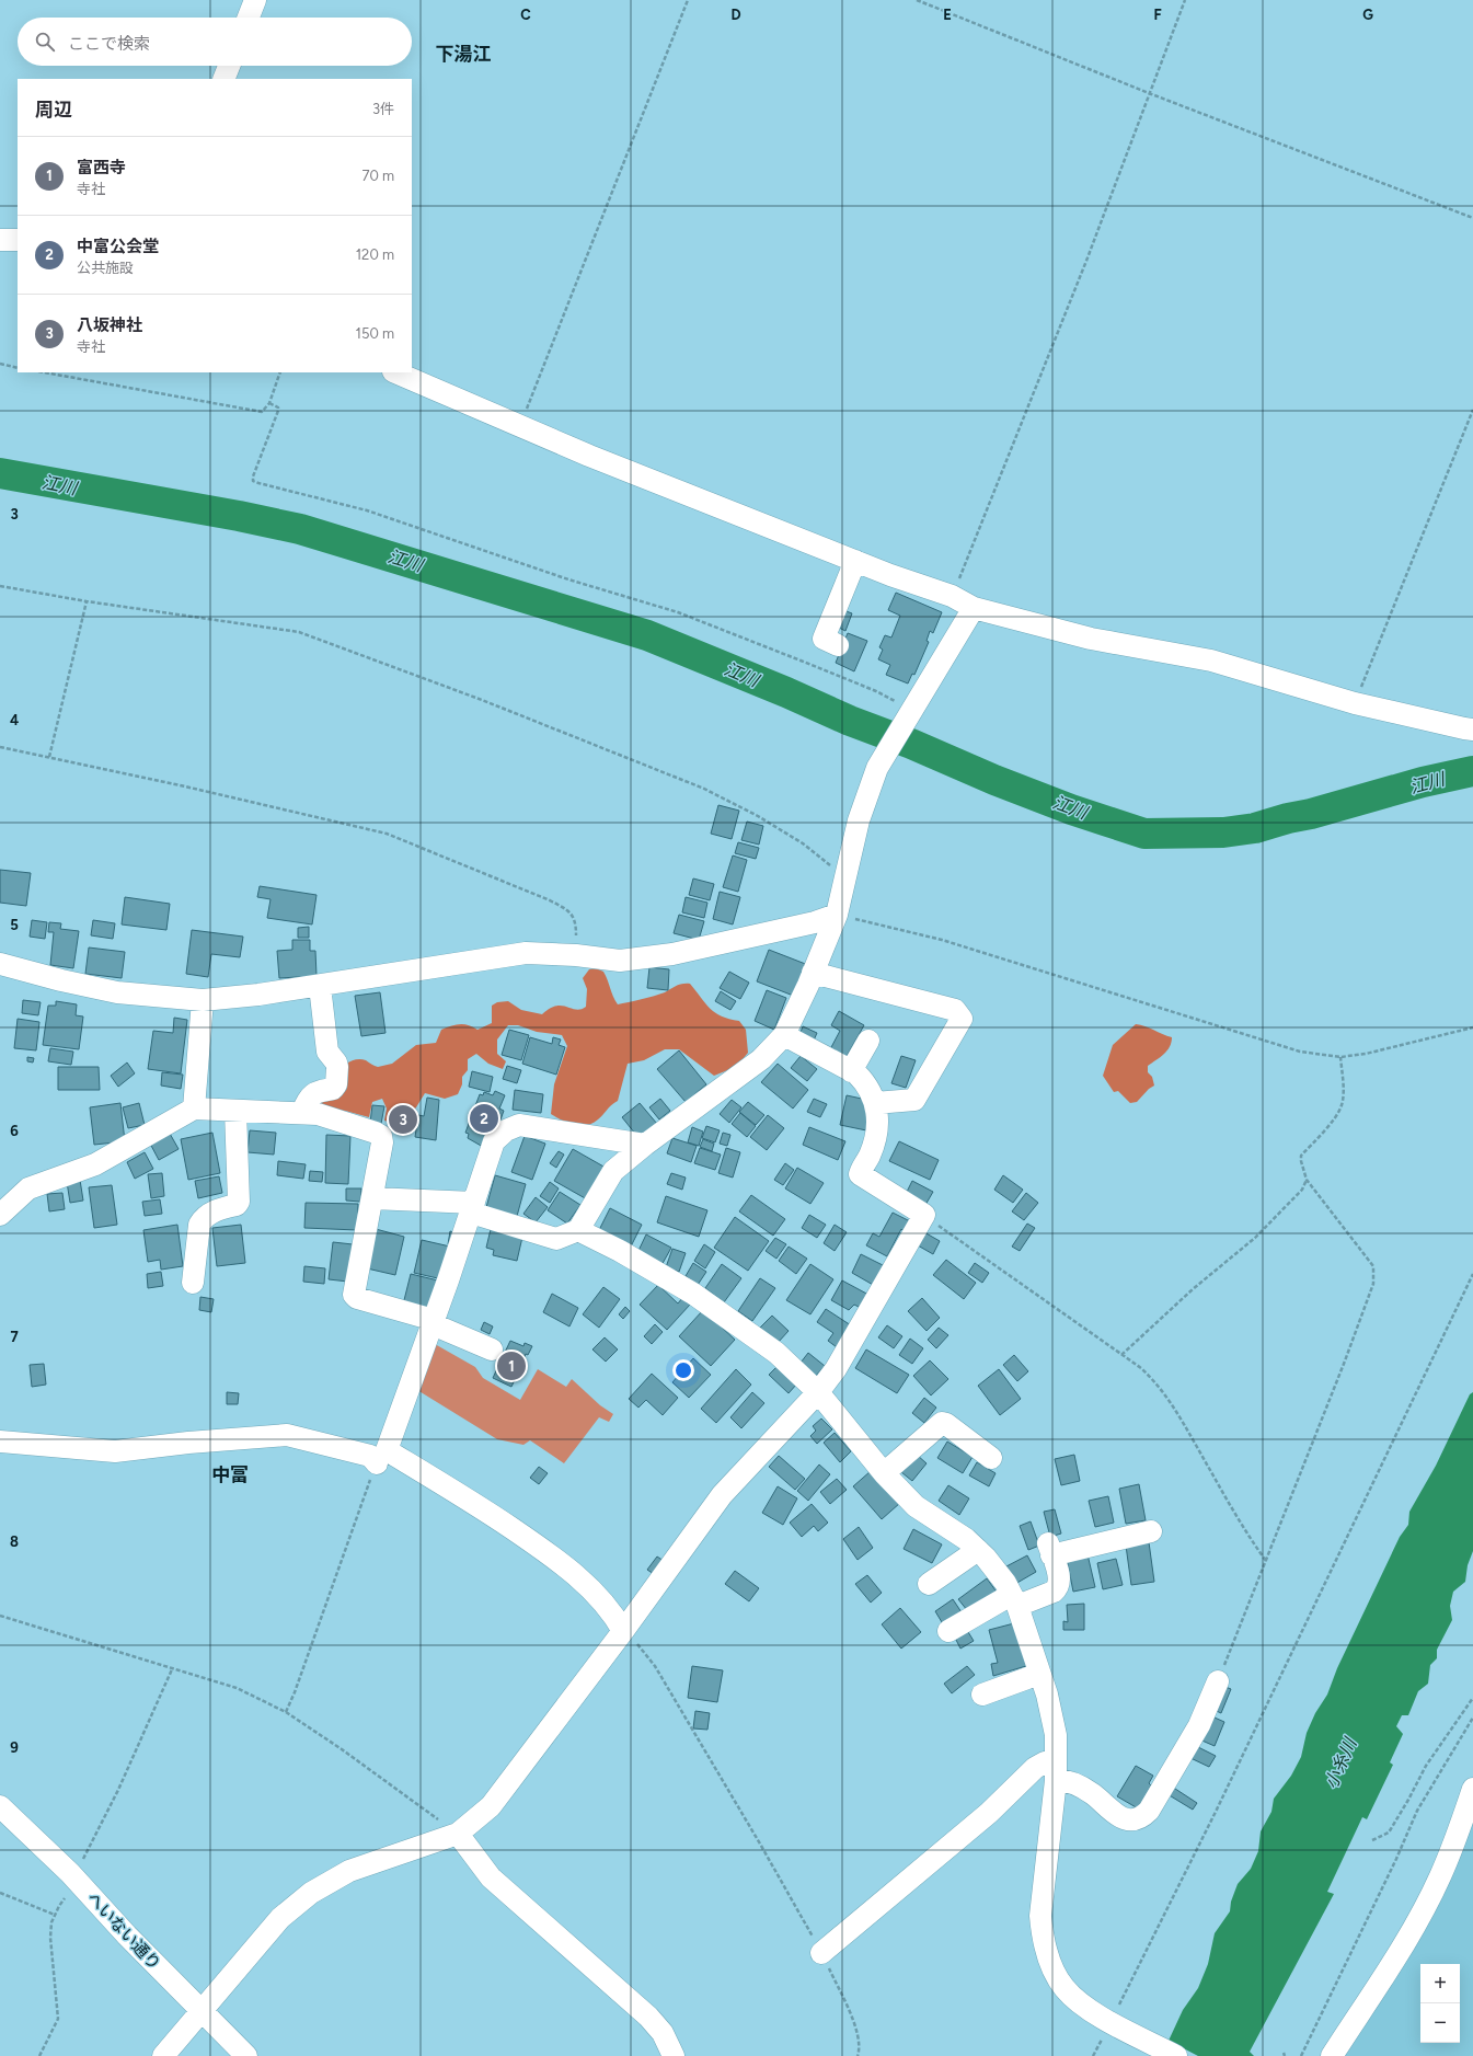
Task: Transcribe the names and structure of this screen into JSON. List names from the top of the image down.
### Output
{
  "streets": {
    "street": ["へいない通り"]
  },
  "districts": ["下湯江", "中富"],
  "water": ["江川", "小糸川"],
  "page": {
    "search": "ここで検索",
    "heading": ["周辺", "3件"],
    "list": [
      {
        "mark": "1",
        "name": "富西寺",
        "note": "寺社",
        "value": "70 m"
      },
      {
        "mark": "2",
        "name": "中富公会堂",
        "note": "公共施設",
        "value": "120 m"
      },
      {
        "mark": "3",
        "name": "八坂神社",
        "note": "寺社",
        "value": "150 m"
      }
    ],
    "pins": ["2", "3", "1"],
    "map_buttons": ["+", "−"]
  },
  "grid": {
    "columns": [
      "C",
      "D",
      "E",
      "F",
      "G"
    ],
    "rows": [
      "3",
      "4",
      "5",
      "6",
      "7",
      "8",
      "9"
    ]
  }
}
